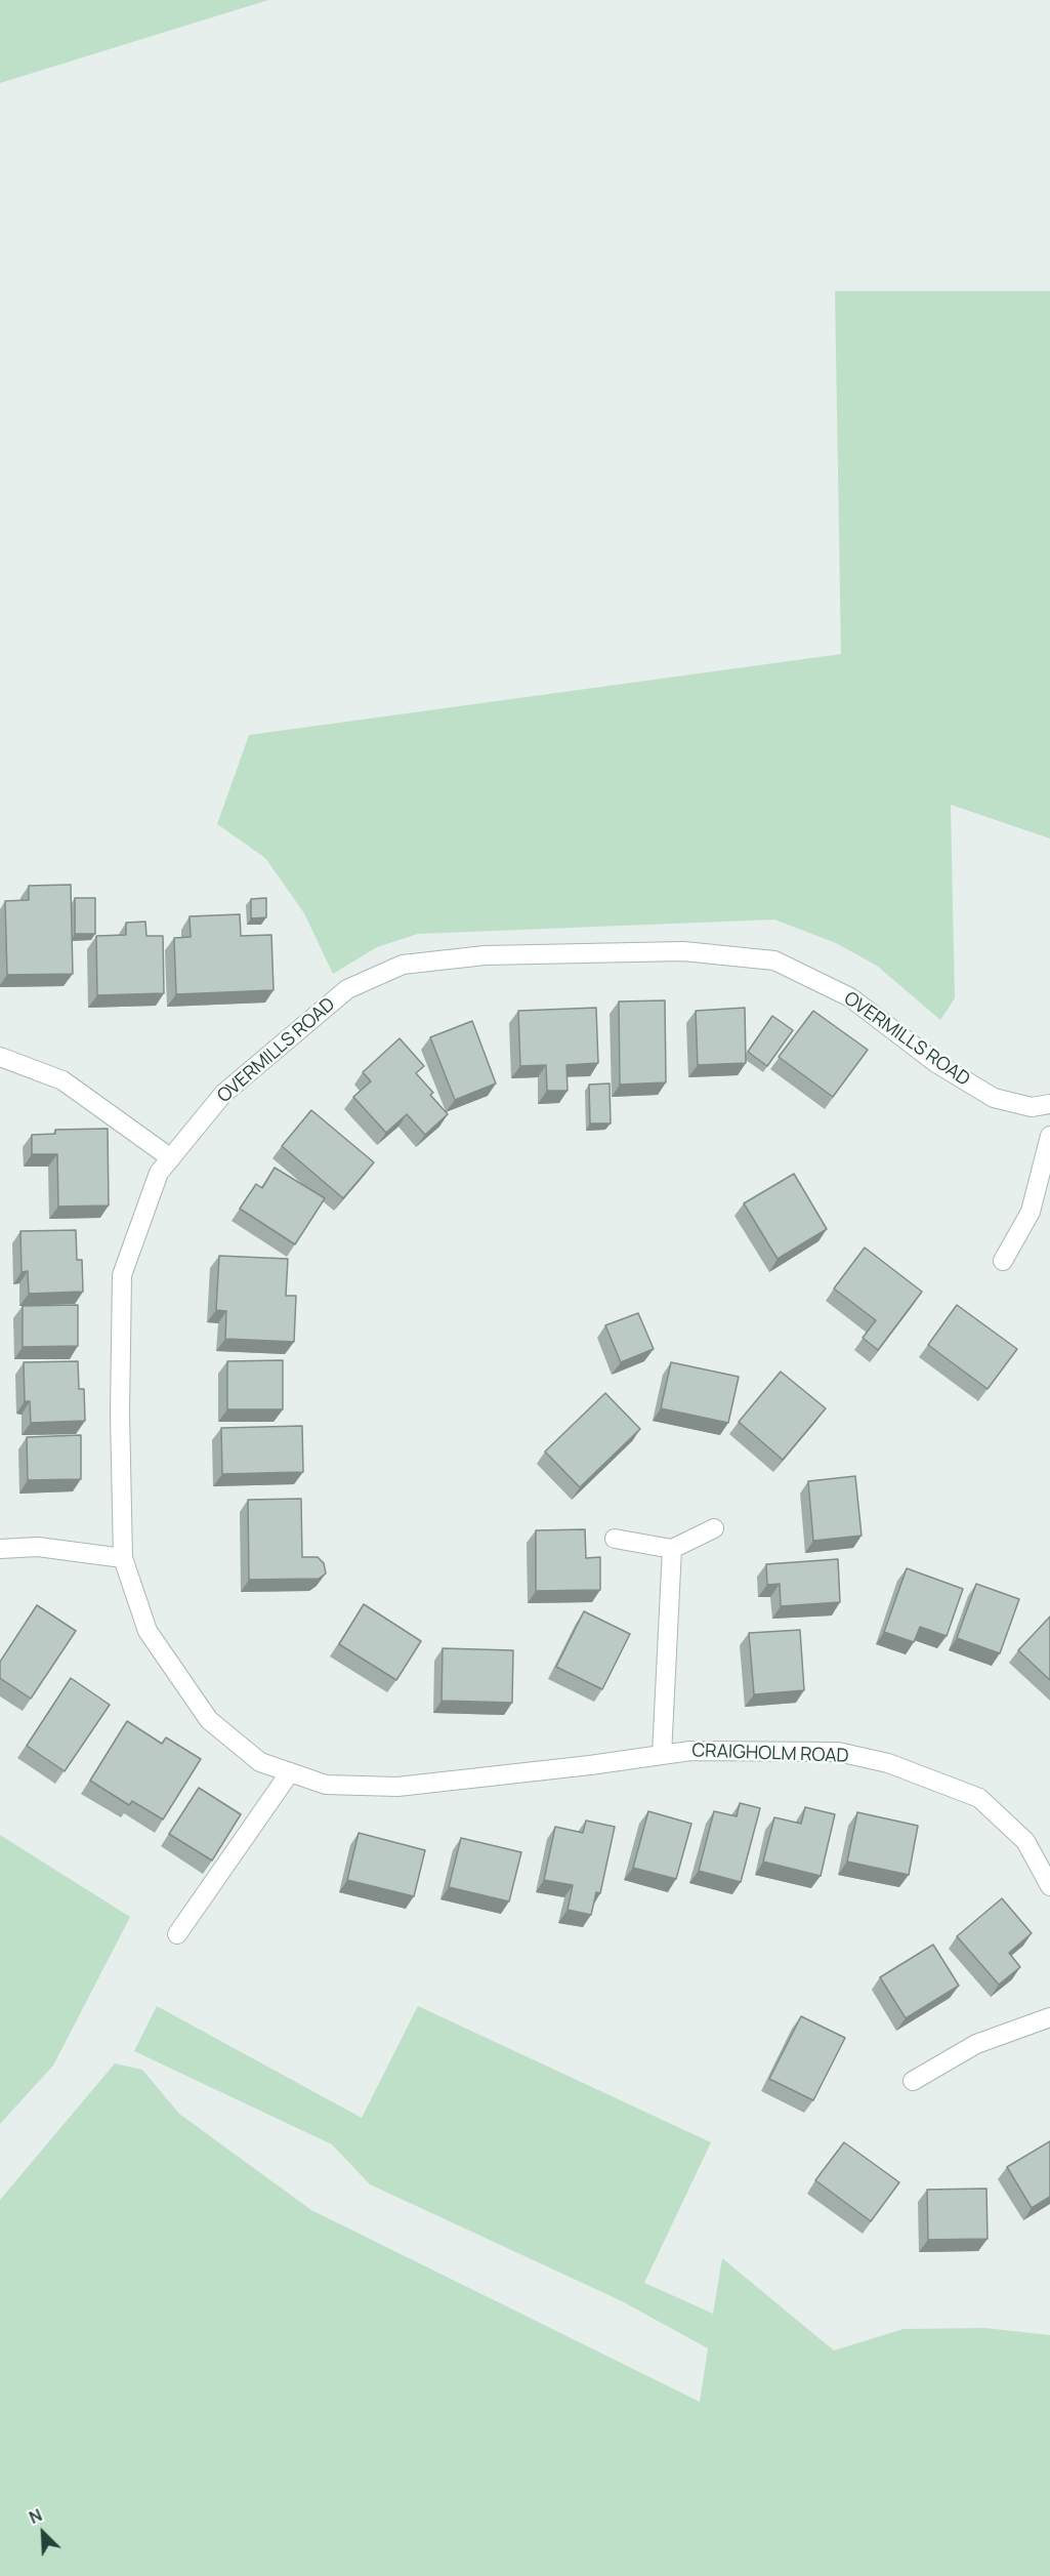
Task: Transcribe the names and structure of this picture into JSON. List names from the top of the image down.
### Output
{
  "streets": {
    "street": ["OVERMILLS ROAD", "CRAIGHOLM ROAD"]
  },
  "crossings": [
    ["OVERMILLS ROAD", "CRAIGHOLM ROAD"]
  ],
  "north": "top left"
}
